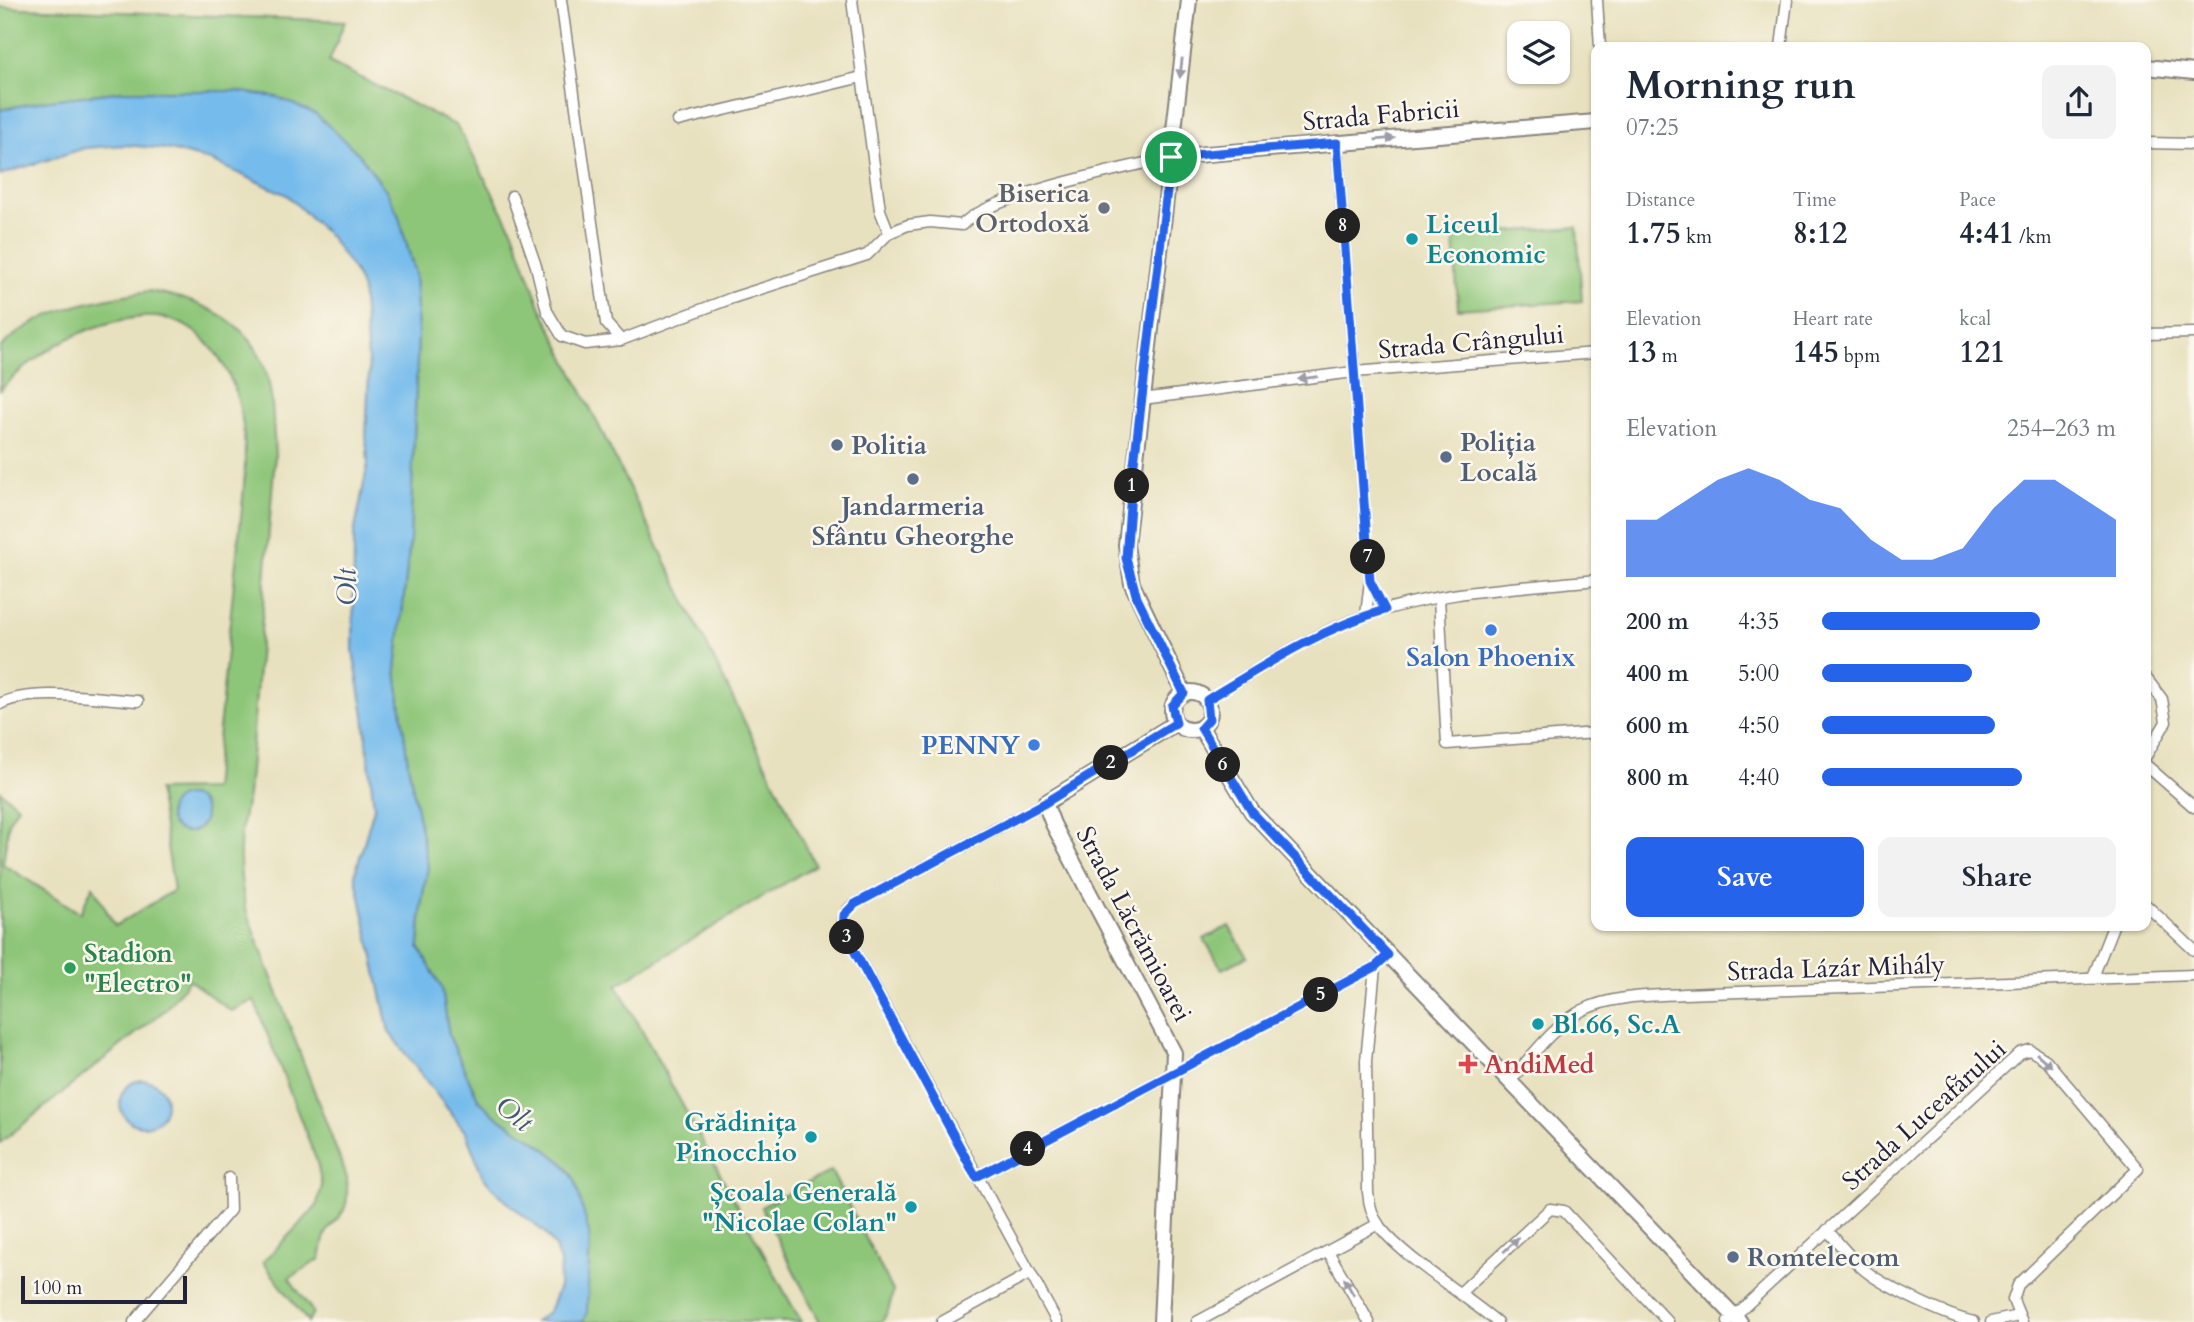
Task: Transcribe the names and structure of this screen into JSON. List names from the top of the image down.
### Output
{
  "streets": {
    "main road": ["Strada Fabricii", "Strada Lăcrămioarei"],
    "street": ["Strada Crângului", "Strada Lázár Mihály", "Strada Luceafărului"]
  },
  "one_way": ["Strada Fabricii", "Strada Crângului"],
  "water": ["Olt"],
  "places": {
    "other": [
      "Biserica Ortodoxă",
      "Liceul Economic",
      "Politia",
      "Poliția Locală",
      "Jandarmeria Sfântu Gheorghe",
      "Salon Phoenix",
      "PENNY",
      "Stadion \"Electro\"",
      "Bl.66, Sc.A",
      "Grădinița Pinocchio",
      "Școala Generală \"Nicolae Colan\"",
      "Romtelecom"
    ],
    "health": ["AndiMed"]
  },
  "scale_bar": "100 m",
  "page": {
    "heading": ["Morning run", "07:25"],
    "stats": [
      ["Distance", "1.75 km"],
      ["Time", "8:12"],
      ["Pace", "4:41 /km"],
      ["Elevation", "13 m"],
      ["Heart rate", "145 bpm"],
      ["kcal", "121"]
    ],
    "pins": [
      "8",
      "1",
      "7",
      "2",
      "6",
      "3",
      "5",
      "4"
    ],
    "chart": ["Elevation", "254–263 m"],
    "list": [
      {
        "name": "200 m",
        "note": "4:35"
      },
      {
        "name": "400 m",
        "note": "5:00"
      },
      {
        "name": "600 m",
        "note": "4:50"
      },
      {
        "name": "800 m",
        "note": "4:40"
      }
    ],
    "buttons": ["Save", "Share"],
    "scale": "100 m"
  }
}
